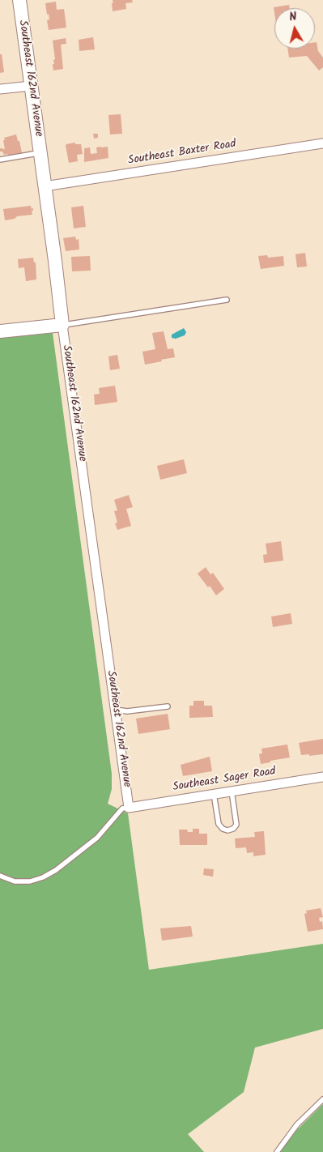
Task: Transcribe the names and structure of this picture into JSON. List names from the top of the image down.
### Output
{
  "streets": {
    "street": ["Southeast 162nd Avenue", "Southeast Baxter Road", "Southeast Sager Road"]
  },
  "crossings": [
    ["Southeast 162nd Avenue", "Southeast Baxter Road"],
    ["Southeast 162nd Avenue", "Southeast Sager Road"]
  ],
  "north": "top"
}
